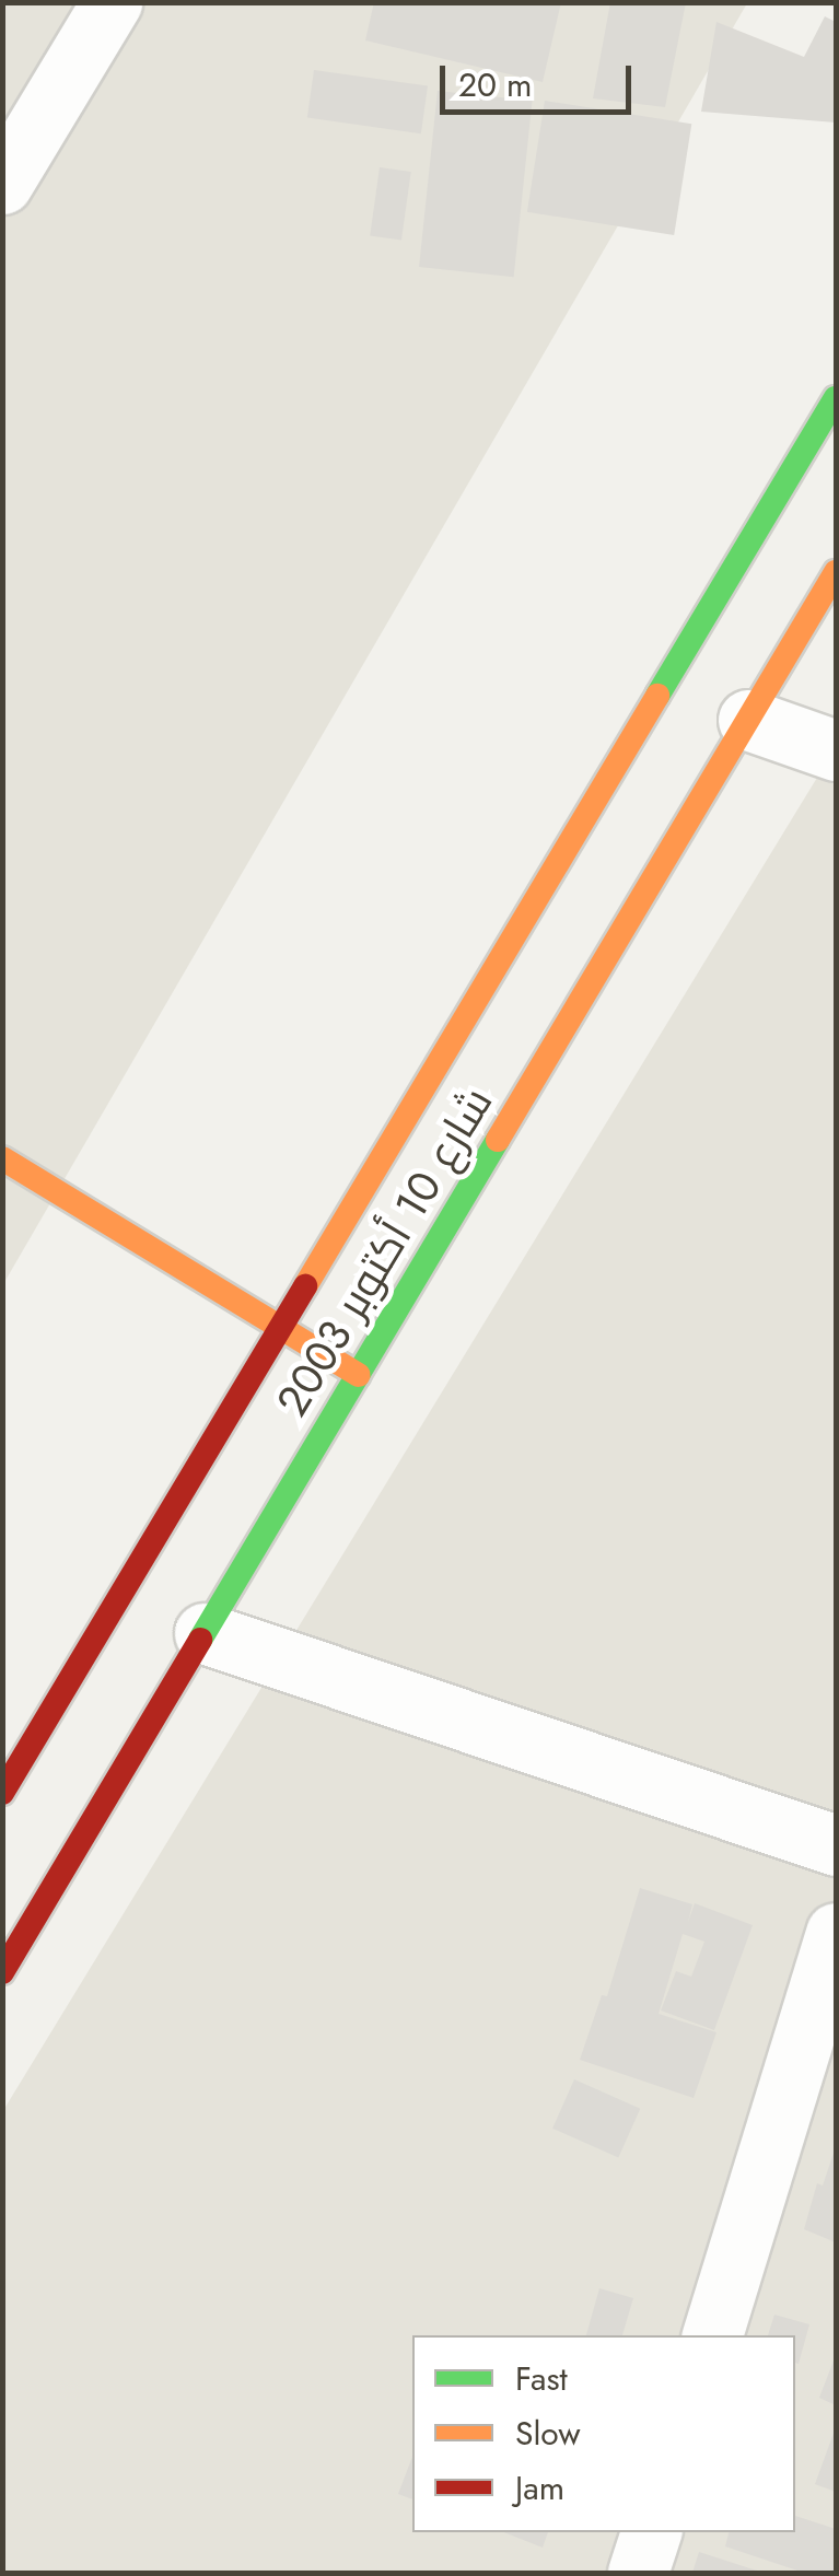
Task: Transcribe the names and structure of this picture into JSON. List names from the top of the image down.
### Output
{
  "streets": {
    "main road": ["شارع 10 أكتوبر 2003"]
  },
  "legend": ["Fast", "Slow", "Jam"],
  "scale_bar": "20 m"
}
